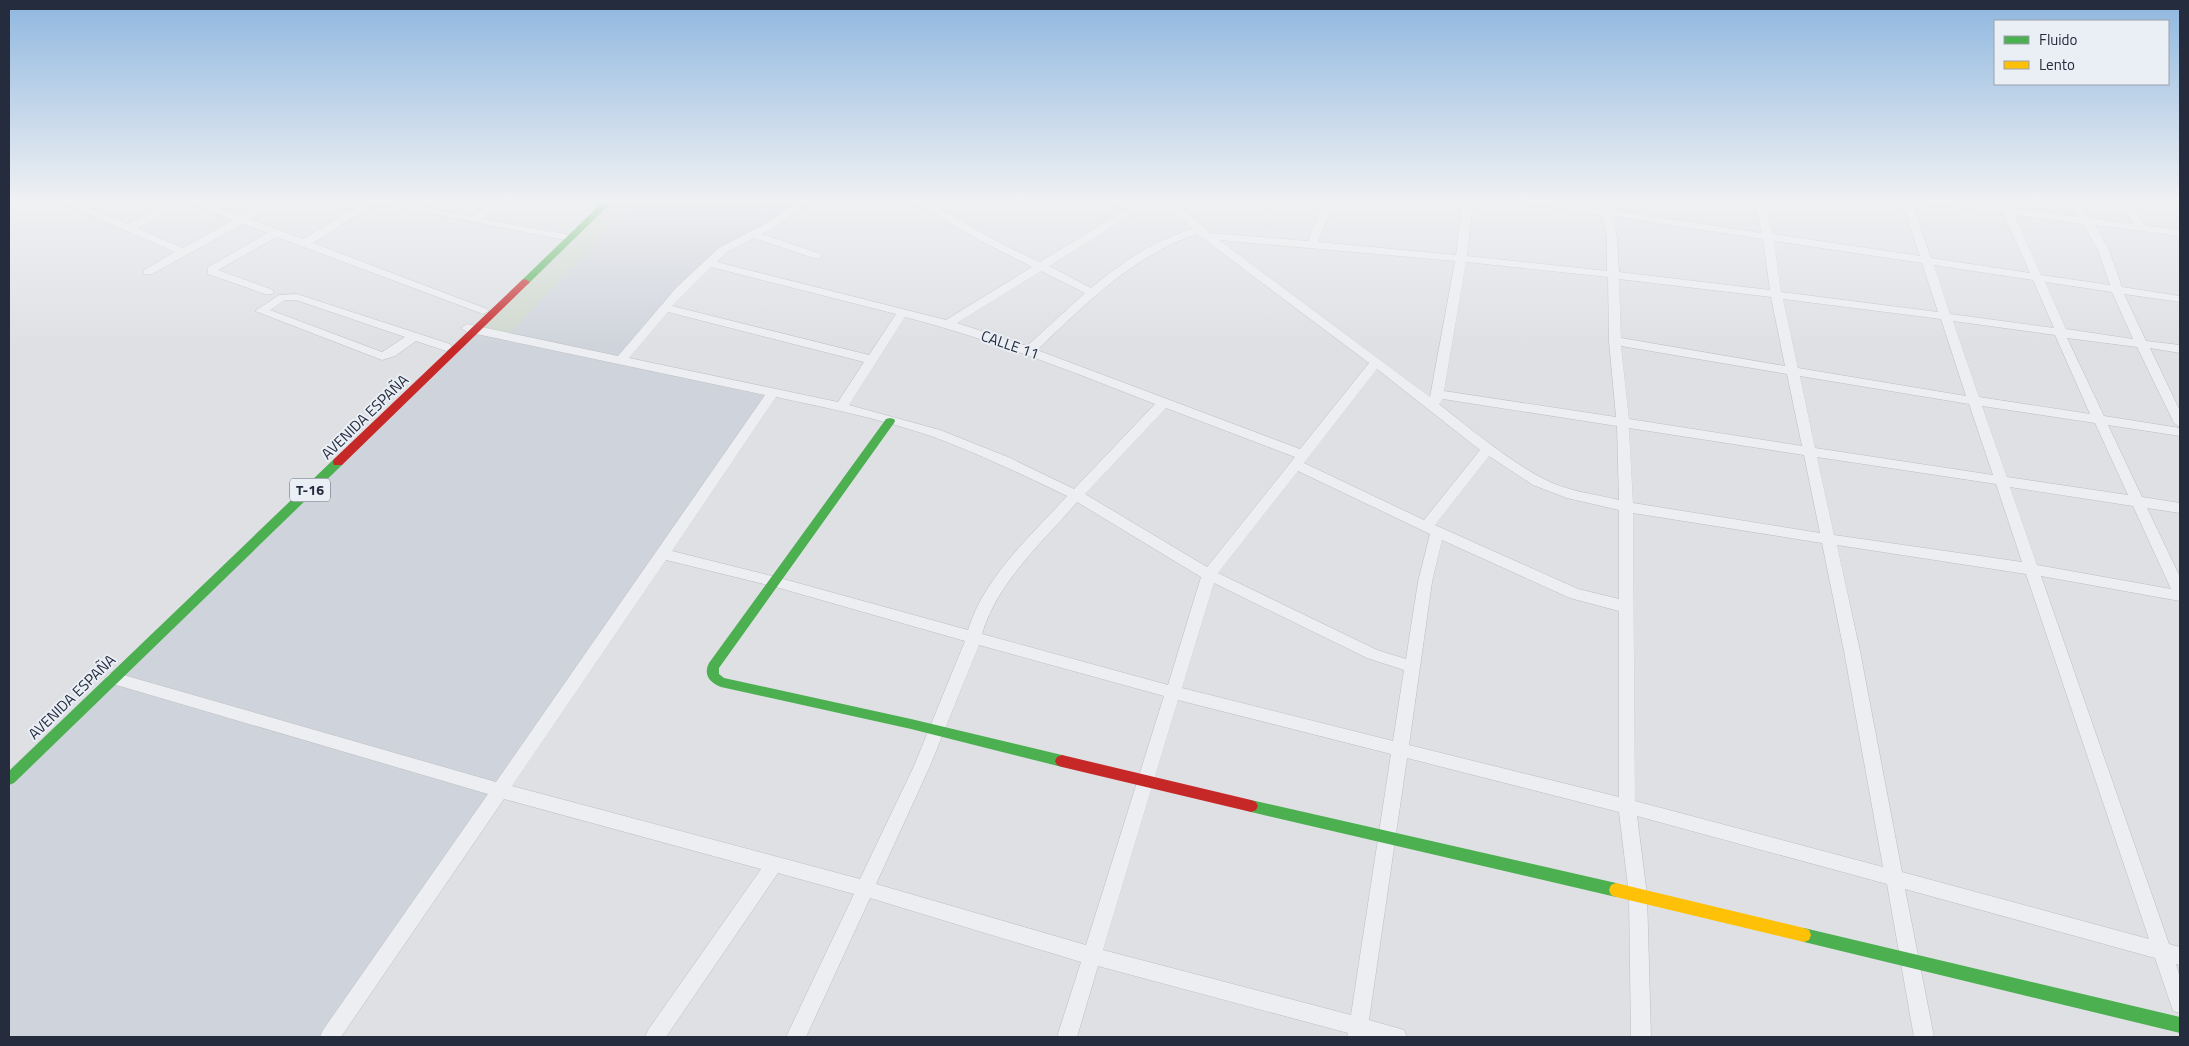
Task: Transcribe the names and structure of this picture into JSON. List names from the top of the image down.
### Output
{
  "streets": {
    "main road": ["AVENIDA ESPAÑA", "T-16"],
    "street": ["CALLE 11"]
  },
  "legend": ["Fluido", "Lento"]
}
